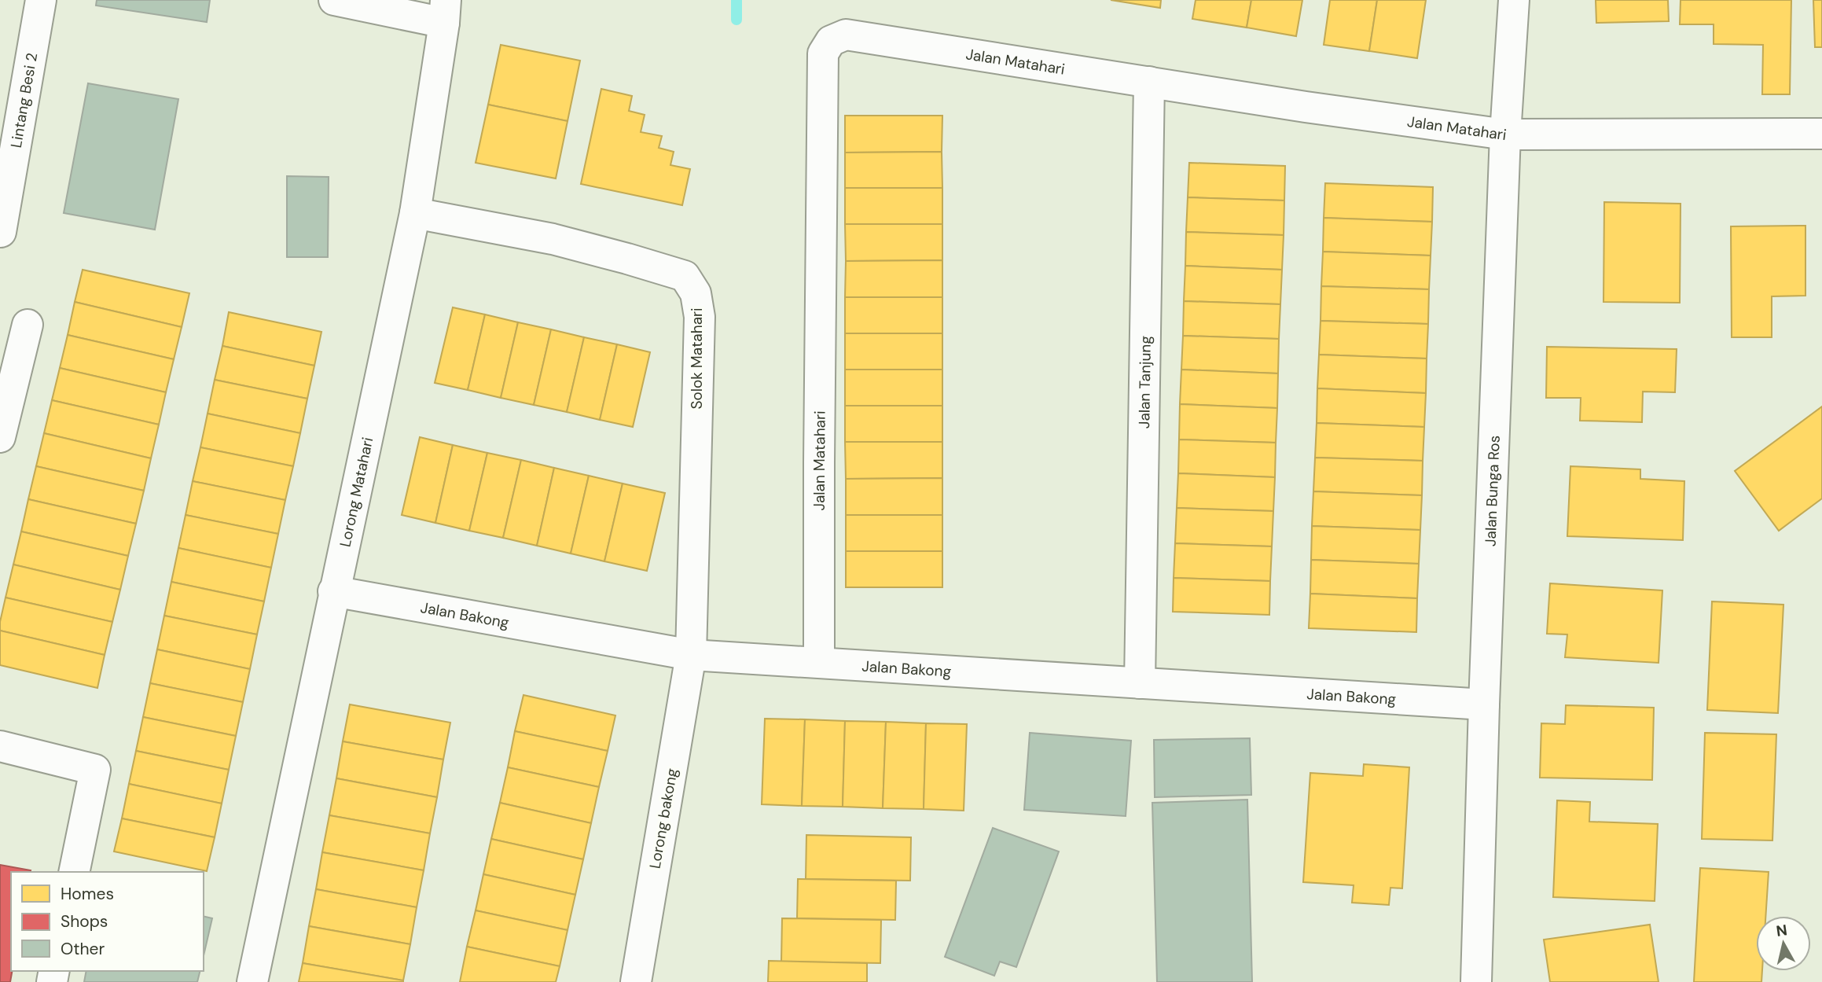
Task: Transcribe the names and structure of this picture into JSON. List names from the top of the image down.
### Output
{
  "streets": {
    "street": [
      "Jalan Matahari",
      "Lintang Besi 2",
      "Solok Matahari",
      "Jalan Tanjung",
      "Jalan Bunga Ros",
      "Lorong Matahari",
      "Jalan Bakong",
      "Lorong bakong"
    ]
  },
  "crossings": [
    ["Jalan Matahari", "Jalan Tanjung"],
    ["Jalan Matahari", "Jalan Bunga Ros"],
    ["Jalan Matahari", "Jalan Bakong"],
    ["Solok Matahari", "Lorong Matahari"],
    ["Solok Matahari", "Jalan Bakong"],
    ["Solok Matahari", "Lorong bakong"],
    ["Jalan Tanjung", "Jalan Bakong"],
    ["Jalan Bunga Ros", "Jalan Bakong"],
    ["Lorong Matahari", "Jalan Bakong"],
    ["Jalan Bakong", "Lorong bakong"]
  ],
  "legend": ["Homes", "Shops", "Other"],
  "north": "top"
}
